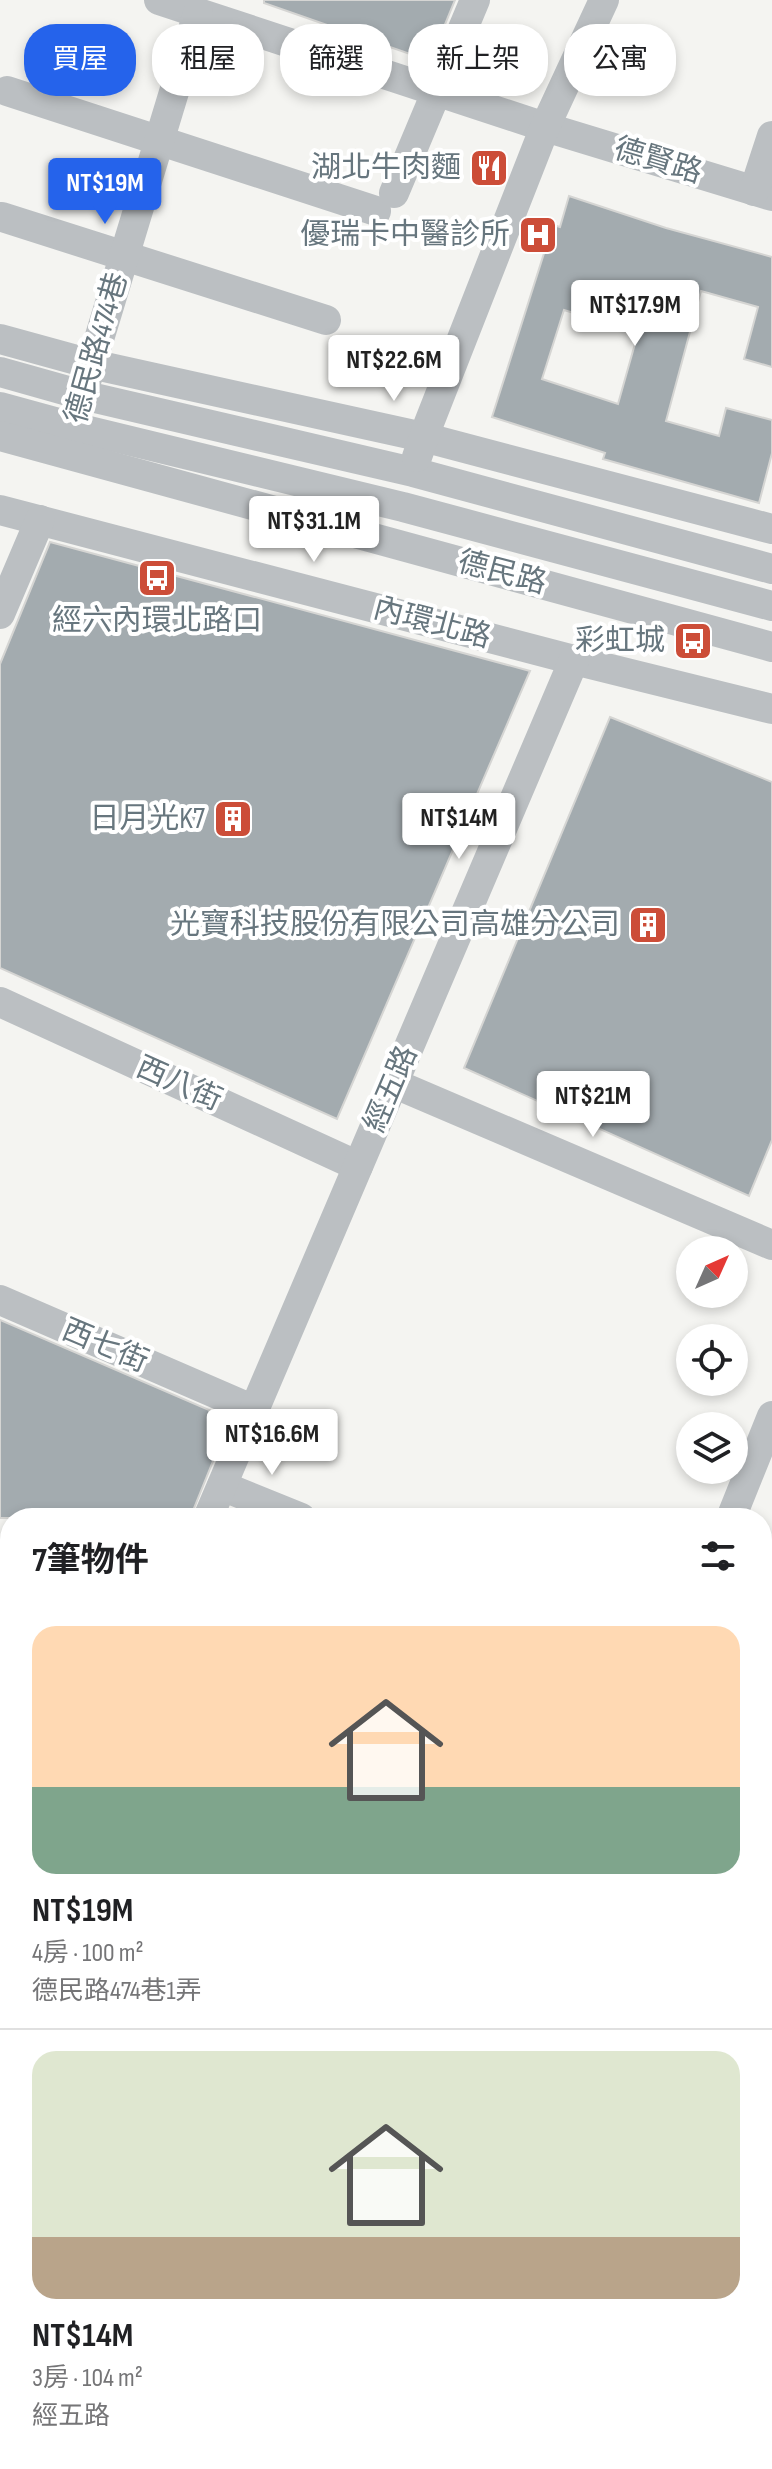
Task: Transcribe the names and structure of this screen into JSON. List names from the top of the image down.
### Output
{
  "streets": {
    "street": [
      "德賢路",
      "德民路474巷",
      "德民路",
      "內環北路",
      "西八街",
      "經五路",
      "西七街"
    ]
  },
  "crossings": [
    ["德賢路", "德民路474巷"],
    ["德民路474巷", "德民路"],
    ["內環北路", "經五路"],
    ["西八街", "經五路"],
    ["經五路", "西七街"]
  ],
  "places": {
    "restaurant": ["湖北牛肉麵"],
    "hospital": ["優瑞卡中醫診所"],
    "bus stop": ["經六內環北路口", "彩虹城"],
    "building": ["日月光K7", "光寶科技股份有限公司高雄分公司"]
  },
  "north": "top right",
  "page": {
    "chip": [
      "買屋",
      "租屋",
      "篩選",
      "新上架",
      "公寓"
    ],
    "price": [
      "NT$19M",
      "NT$17.9M",
      "NT$22.6M",
      "NT$31.1M",
      "NT$14M",
      "NT$21M",
      "NT$16.6M"
    ],
    "heading": "7筆物件",
    "list": [
      {
        "name": "NT$19M",
        "note": "4房 · 100 m² · 德民路474巷1弄"
      },
      {
        "name": "NT$14M",
        "note": "3房 · 104 m² · 經五路"
      }
    ]
  }
}
